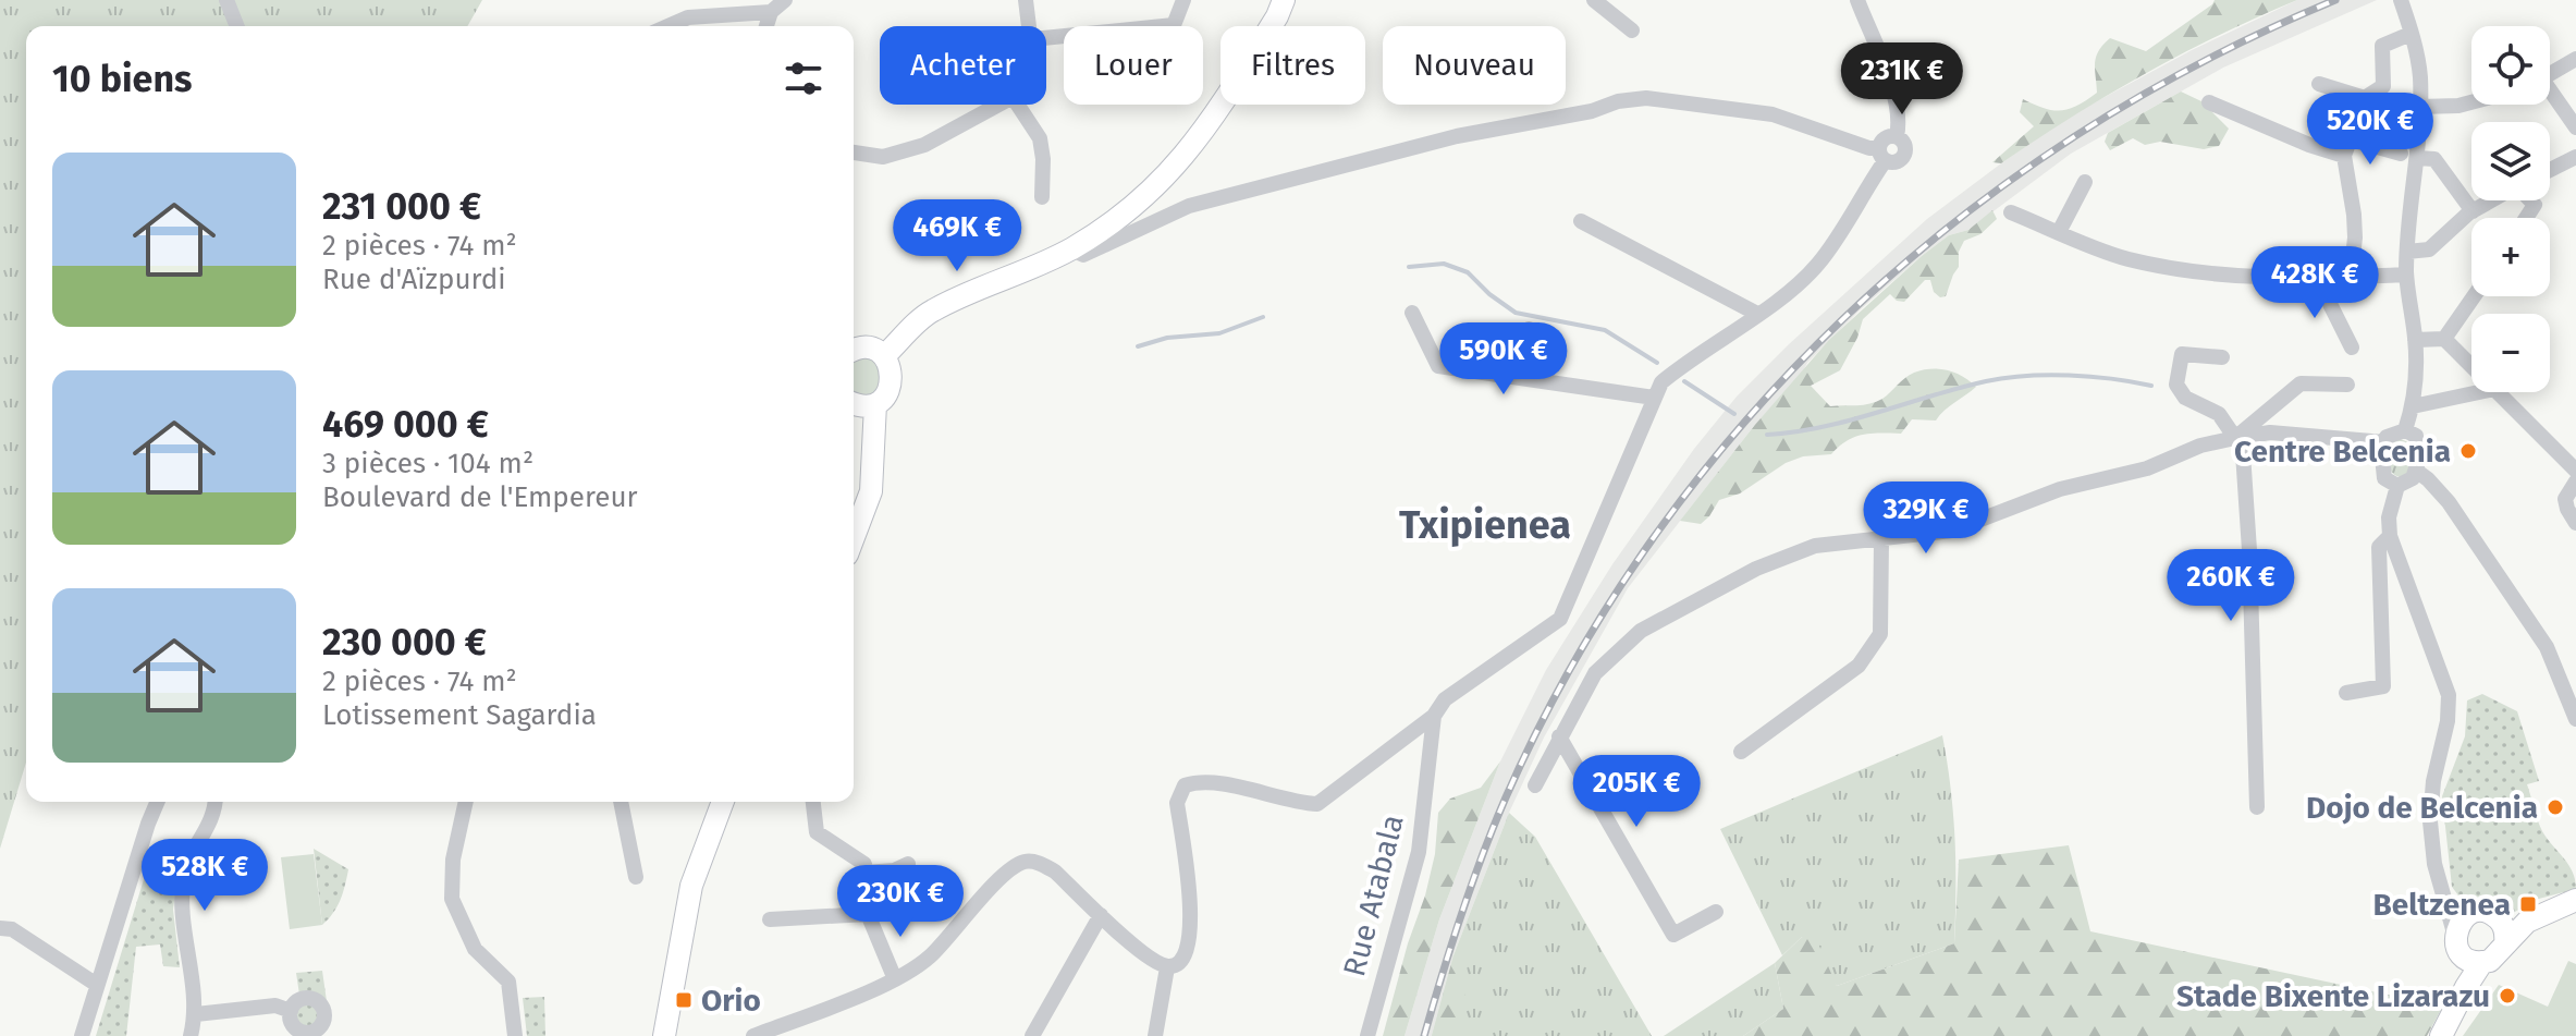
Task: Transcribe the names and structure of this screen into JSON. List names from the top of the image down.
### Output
{
  "streets": {
    "street": ["Rue Atabala"]
  },
  "districts": ["Txipienea"],
  "places": {
    "other": ["Centre Belcenia", "Dojo de Belcenia", "Stade Bixente Lizarazu"],
    "transit": ["Beltzenea", "Orio"]
  },
  "page": {
    "map_buttons": ["+", "−"],
    "chip": [
      "Acheter",
      "Louer",
      "Filtres",
      "Nouveau"
    ],
    "heading": "10 biens",
    "price": [
      "231K €",
      "520K €",
      "469K €",
      "428K €",
      "590K €",
      "329K €",
      "260K €",
      "205K €",
      "528K €",
      "230K €"
    ],
    "list": [
      {
        "name": "231 000 €",
        "note": "2 pièces · 74 m² · Rue d'Aïzpurdi"
      },
      {
        "name": "469 000 €",
        "note": "3 pièces · 104 m² · Boulevard de l'Empereur"
      },
      {
        "name": "230 000 €",
        "note": "2 pièces · 74 m² · Lotissement Sagardia"
      }
    ]
  }
}
